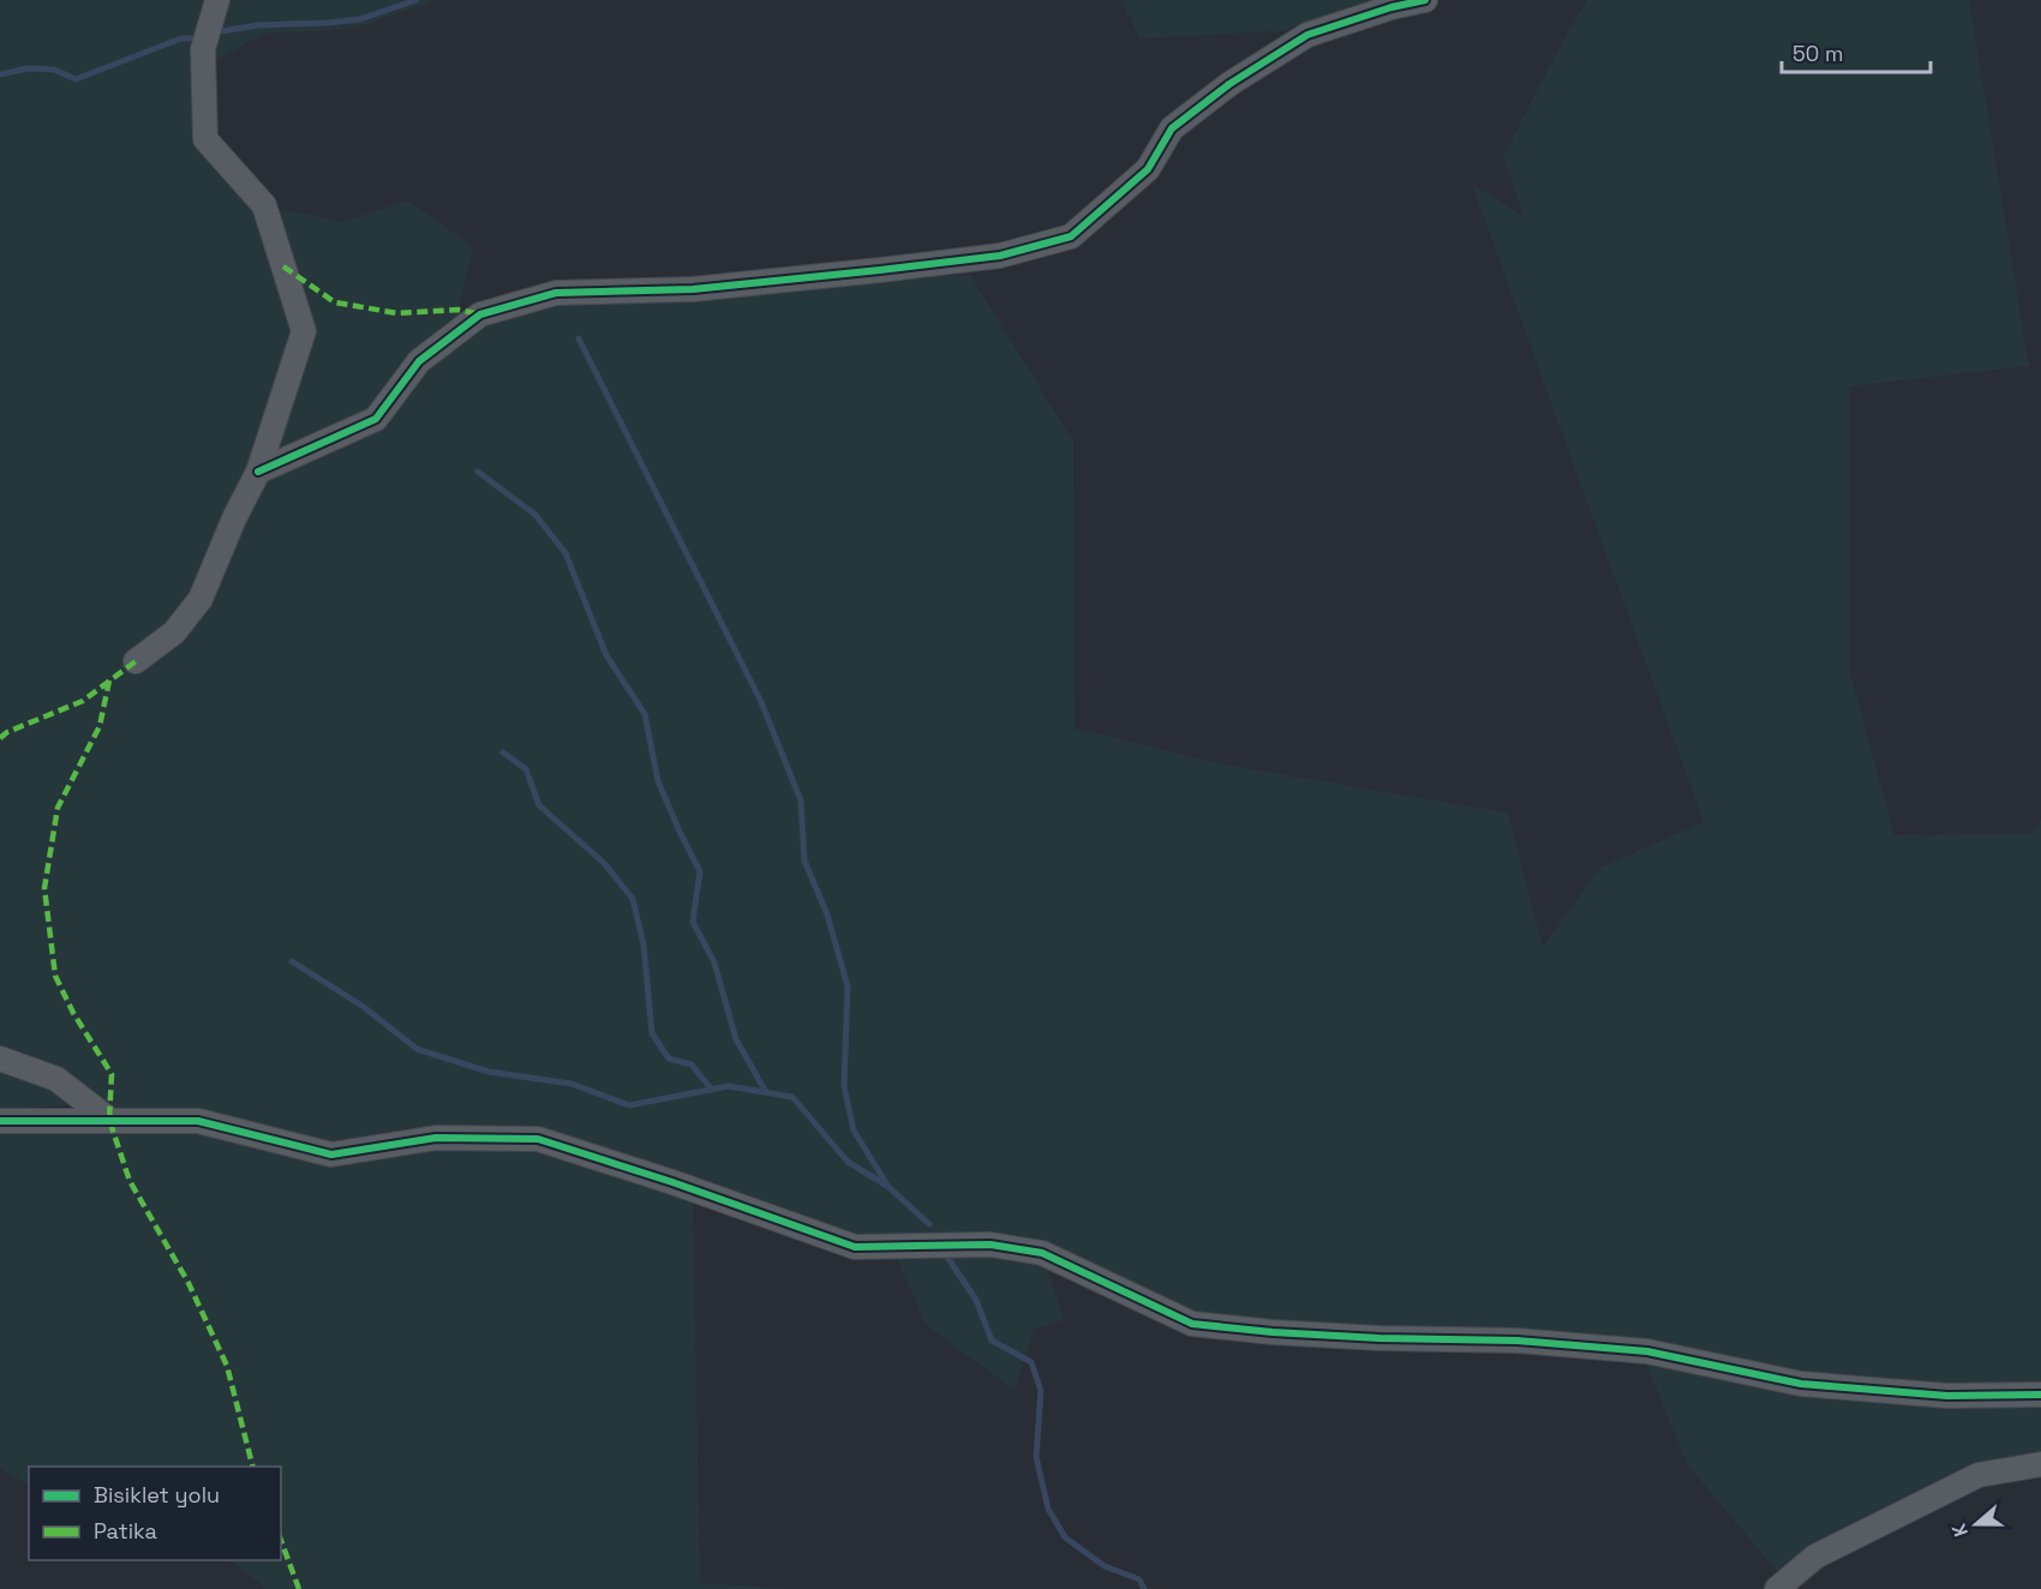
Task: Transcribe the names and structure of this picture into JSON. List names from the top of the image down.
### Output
{
  "legend": ["Bisiklet yolu", "Patika"],
  "scale_bar": "50 m",
  "north": "left"
}
